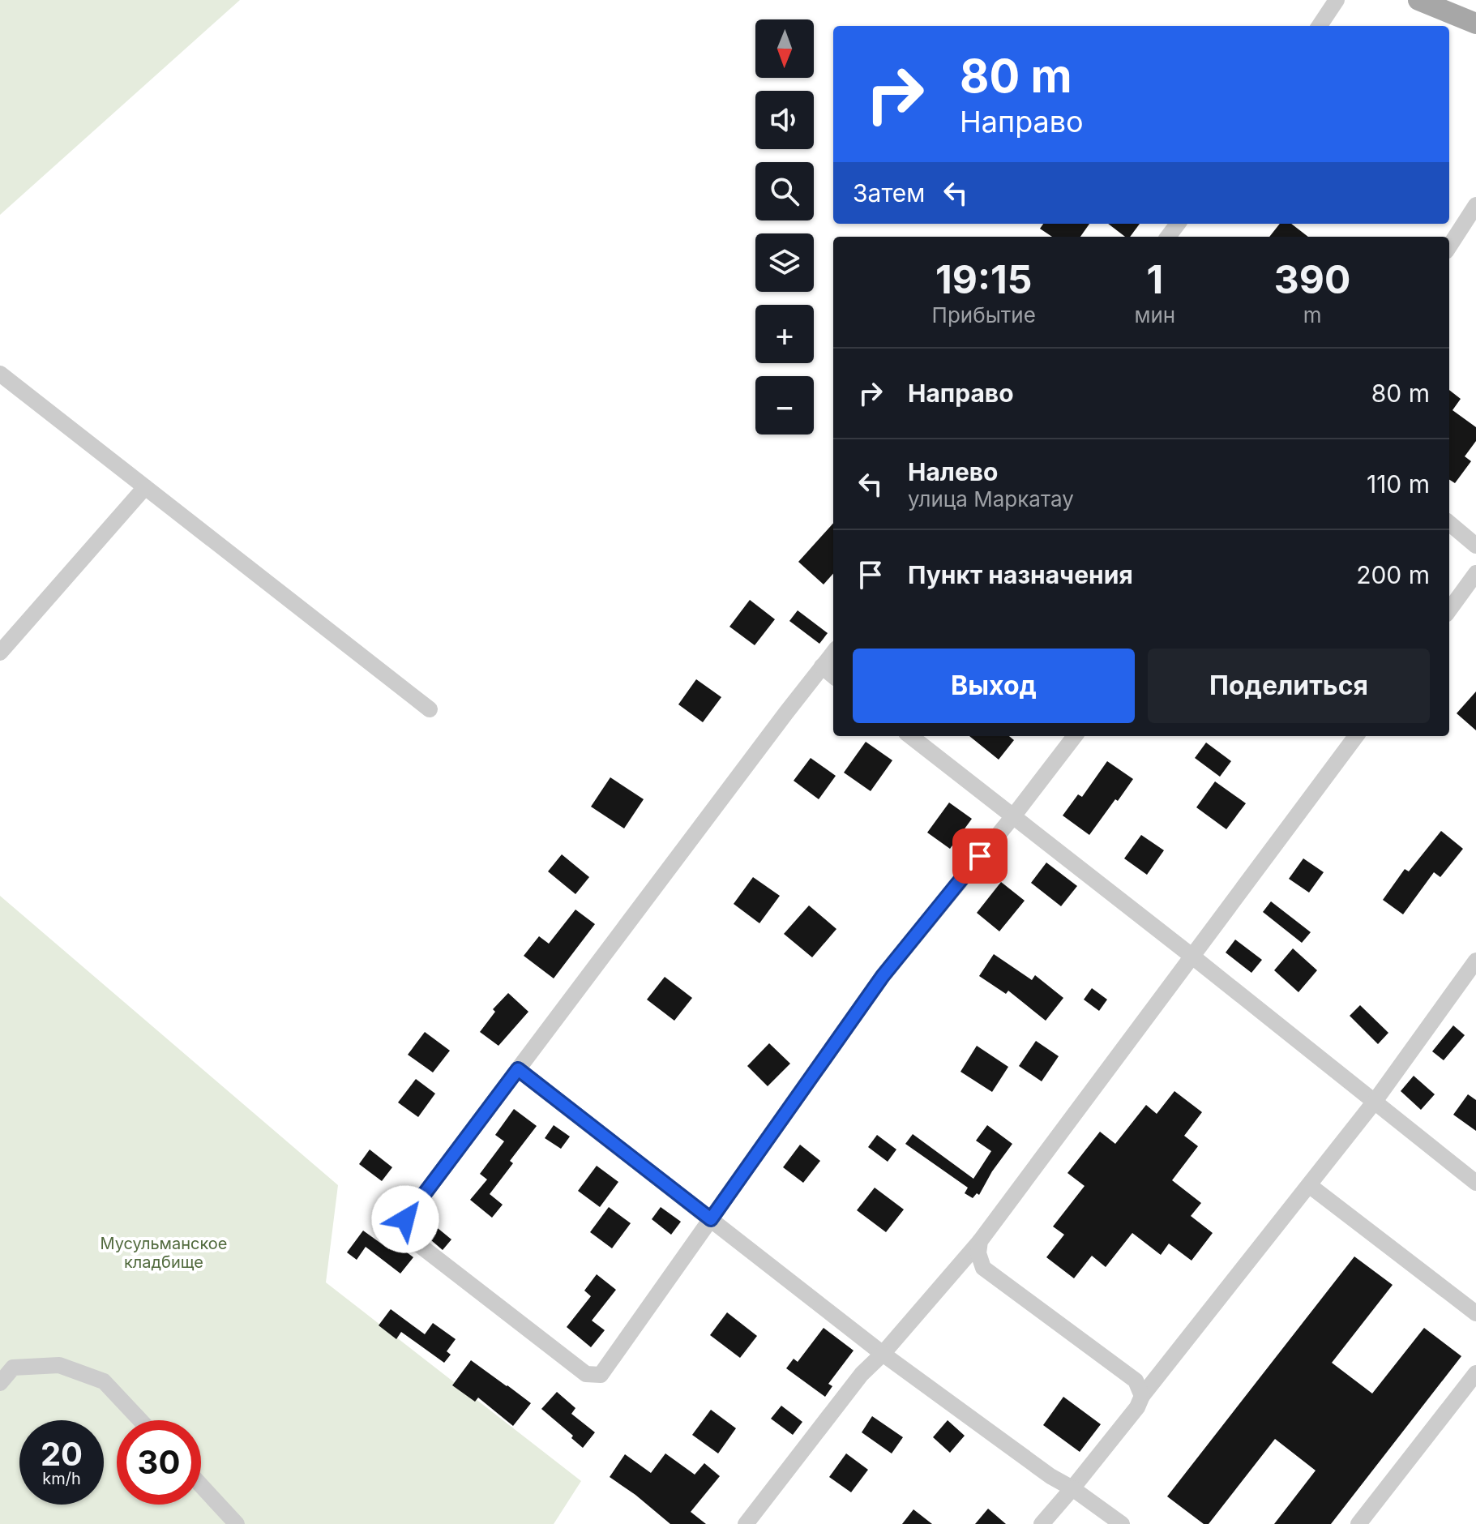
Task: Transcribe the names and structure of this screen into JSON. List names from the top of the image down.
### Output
{
  "parks": ["Мусульманское кладбище"],
  "north": "bottom",
  "page": {
    "map_buttons": ["+", "−"],
    "turn": ["80 m", "Направо"],
    "then": "Затем",
    "eta": [
      "19:15",
      "Прибытие",
      "1",
      "мин",
      "390",
      "m"
    ],
    "list": [
      {
        "name": "Направо",
        "value": "80 m"
      },
      {
        "name": "Налево",
        "note": "улица Маркатау",
        "value": "110 m"
      },
      {
        "name": "Пункт назначения",
        "value": "200 m"
      }
    ],
    "buttons": ["Выход", "Поделиться"],
    "speed": "20 km/h",
    "limit": "30"
  }
}
